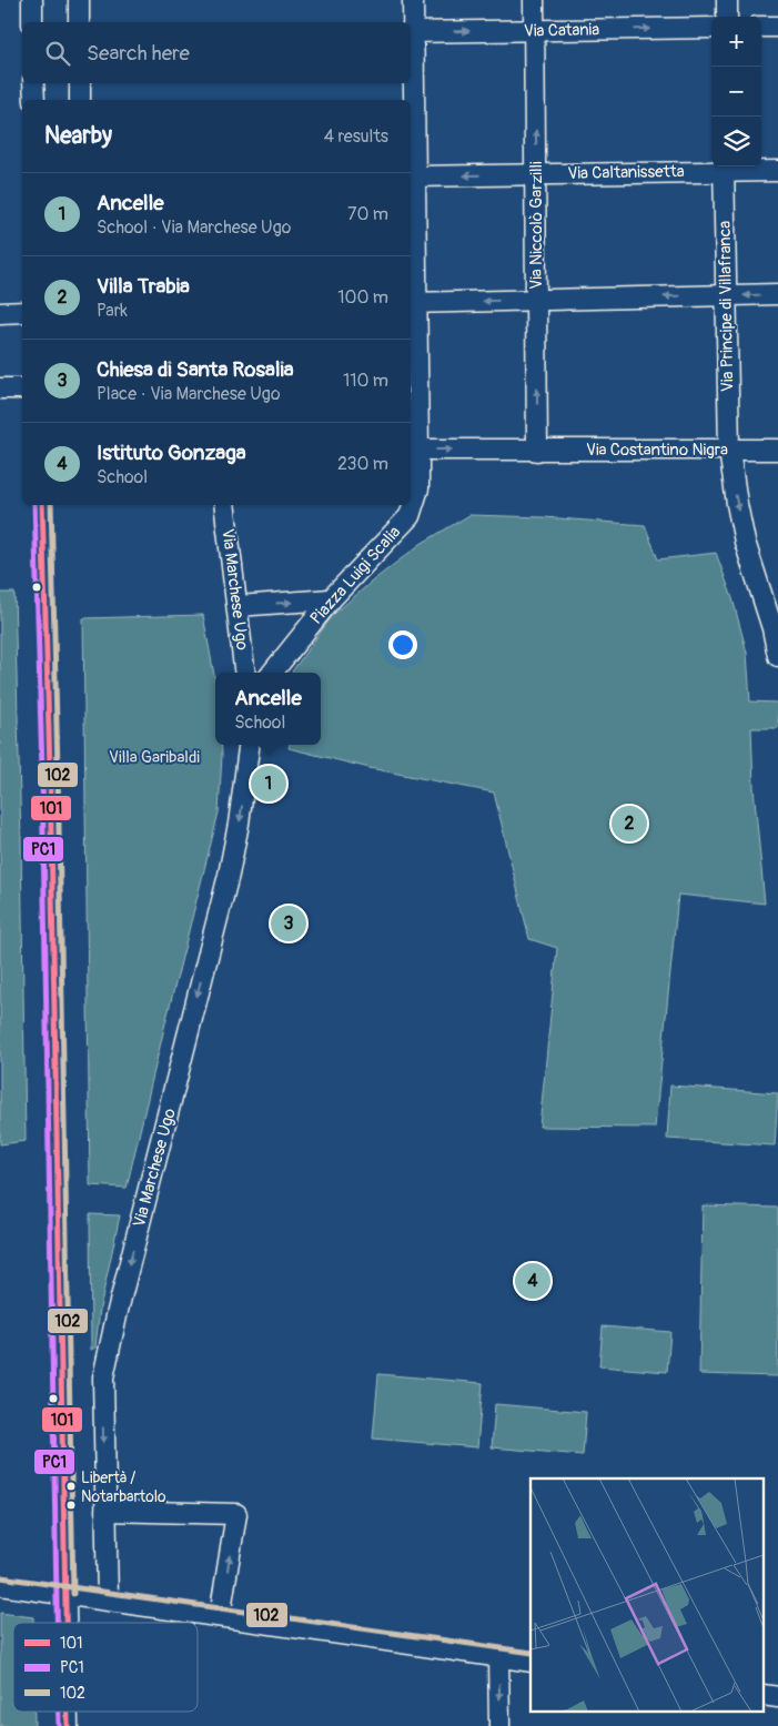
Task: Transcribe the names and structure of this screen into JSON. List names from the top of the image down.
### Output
{
  "streets": {
    "street": [
      "Via Catania",
      "Via Caltanissetta",
      "Via Niccolò Garzilli",
      "Via Principe di Villafranca",
      "Via Costantino Nigra",
      "Piazza Luigi Scalia",
      "Via Marchese Ugo"
    ]
  },
  "crossings": [
    ["Via Catania", "Via Niccolò Garzilli"],
    ["Via Catania", "Piazza Luigi Scalia"],
    ["Via Caltanissetta", "Via Niccolò Garzilli"],
    ["Via Caltanissetta", "Via Principe di Villafranca"],
    ["Via Caltanissetta", "Piazza Luigi Scalia"],
    ["Via Niccolò Garzilli", "Via Costantino Nigra"],
    ["Via Principe di Villafranca", "Via Costantino Nigra"]
  ],
  "one_way": ["Via Catania", "Via Niccolò Garzilli", "Via Principe di Villafranca"],
  "parks": ["Villa Garibaldi"],
  "places": ["Libertà / Notarbartolo"],
  "lines": ["transit line 101", "transit line PC1", "transit line 102"],
  "legend": ["101", "PC1", "102"],
  "page": {
    "map_buttons": ["+", "−"],
    "search": "Search here",
    "heading": ["Nearby", "4 results"],
    "list": [
      {
        "mark": "1",
        "name": "Ancelle",
        "note": "School · Via Marchese Ugo",
        "value": "70 m"
      },
      {
        "mark": "2",
        "name": "Villa Trabia",
        "note": "Park",
        "value": "100 m"
      },
      {
        "mark": "3",
        "name": "Chiesa di Santa Rosalia",
        "note": "Place · Via Marchese Ugo",
        "value": "110 m"
      },
      {
        "mark": "4",
        "name": "Istituto Gonzaga",
        "note": "School",
        "value": "230 m"
      }
    ],
    "popup": ["Ancelle", "School"],
    "pins": [
      "1",
      "2",
      "3",
      "4"
    ]
  }
}
